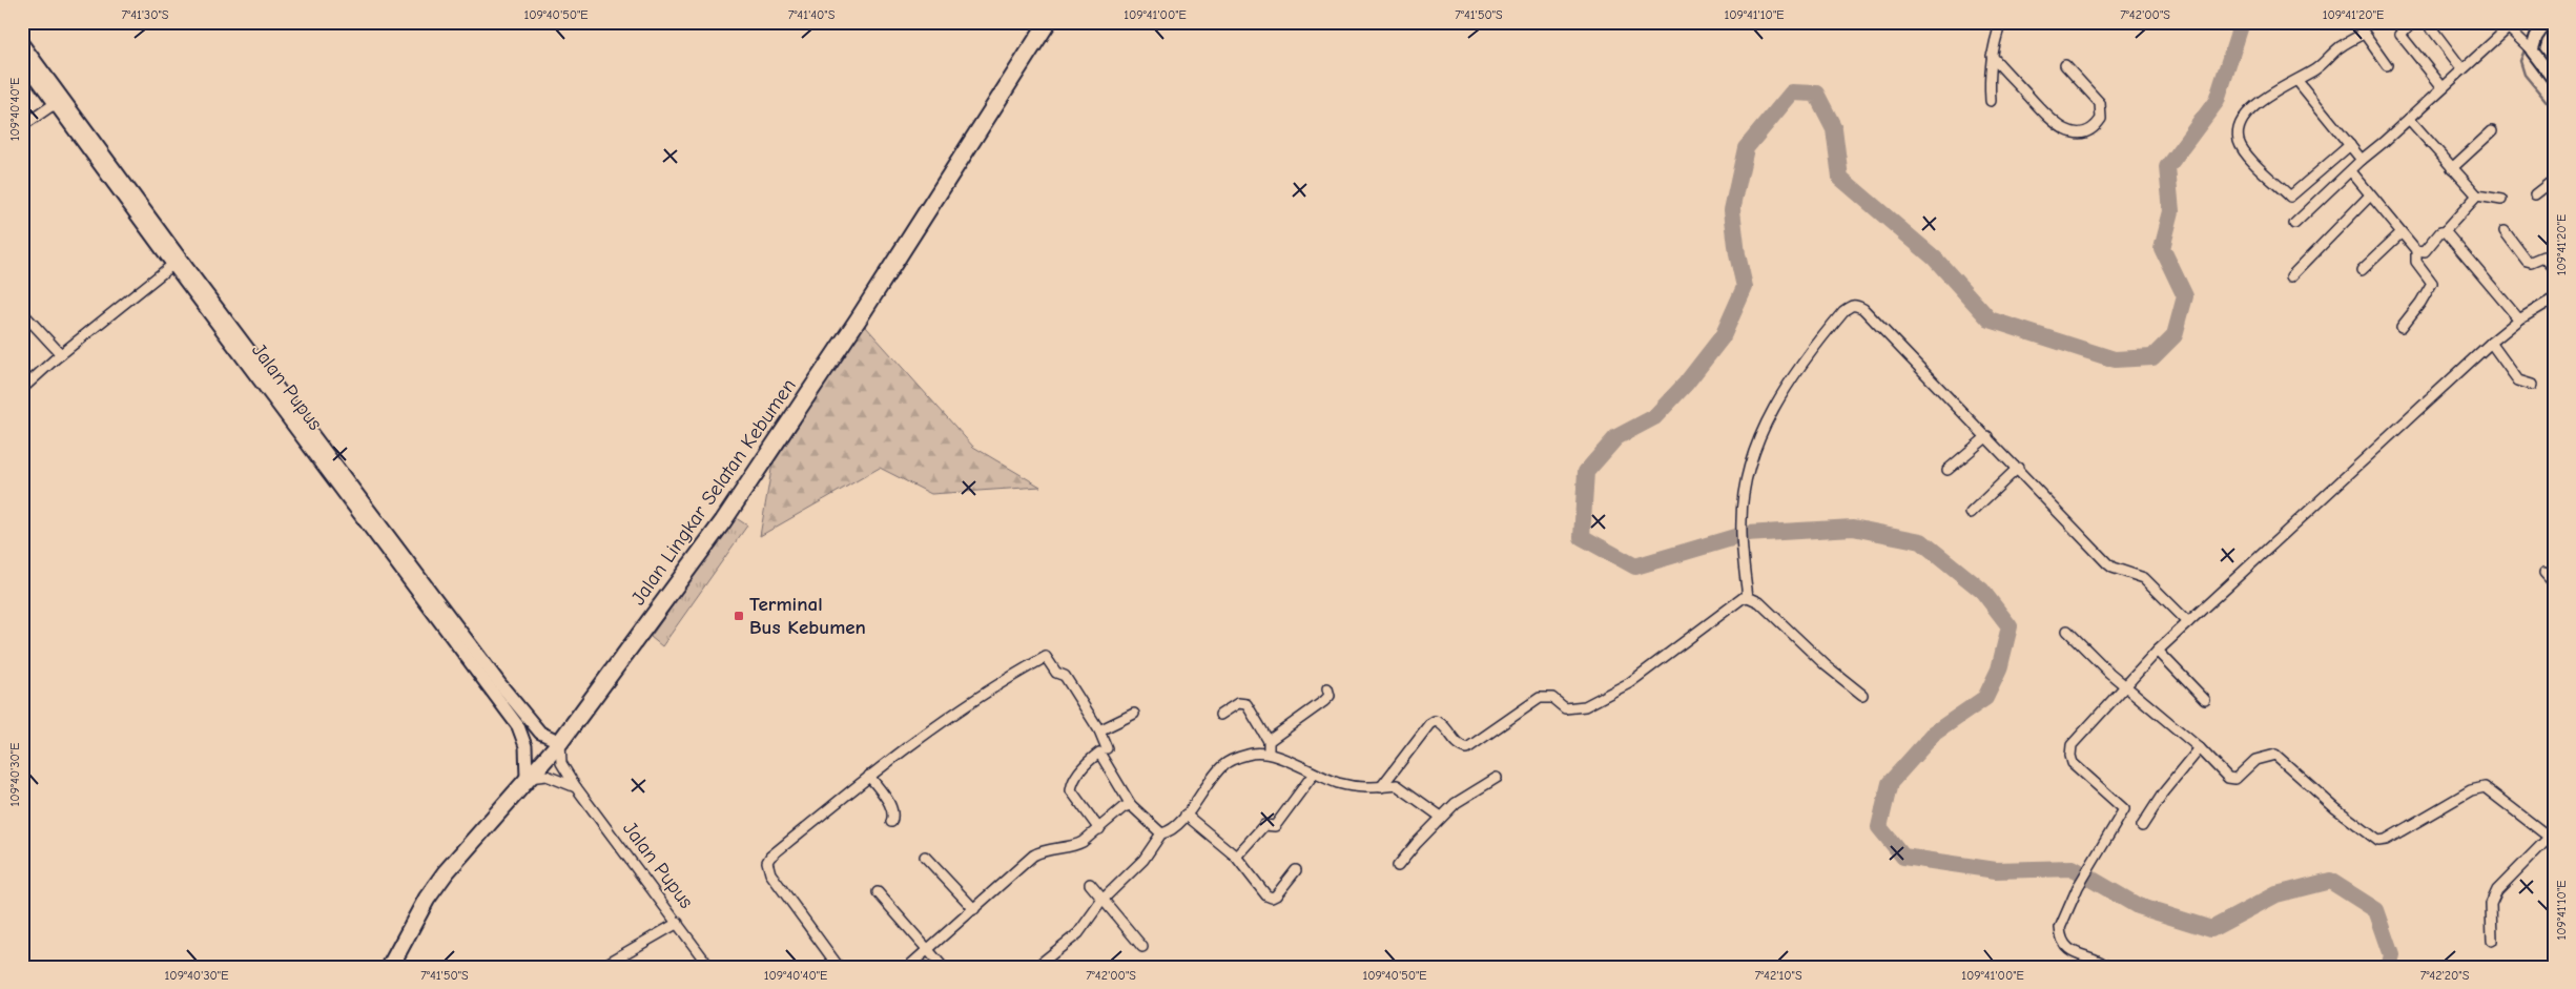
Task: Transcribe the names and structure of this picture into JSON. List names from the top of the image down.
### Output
{
  "streets": {
    "highway": ["Jalan Lingkar Selatan Kebumen"],
    "street": ["Jalan Pupus"]
  },
  "crossings": [
    ["Jalan Pupus", "Jalan Lingkar Selatan Kebumen"]
  ],
  "places": {
    "transit": ["Terminal Bus Kebumen"]
  },
  "coordinates": [
    "7°41'30\"S",
    "109°40'50\"E",
    "7°41'40\"S",
    "109°41'00\"E",
    "7°41'50\"S",
    "109°41'10\"E",
    "7°42'00\"S",
    "109°41'20\"E",
    "109°40'40\"E",
    "109°40'30\"E",
    "7°42'10\"S",
    "7°42'20\"S"
  ]
}
